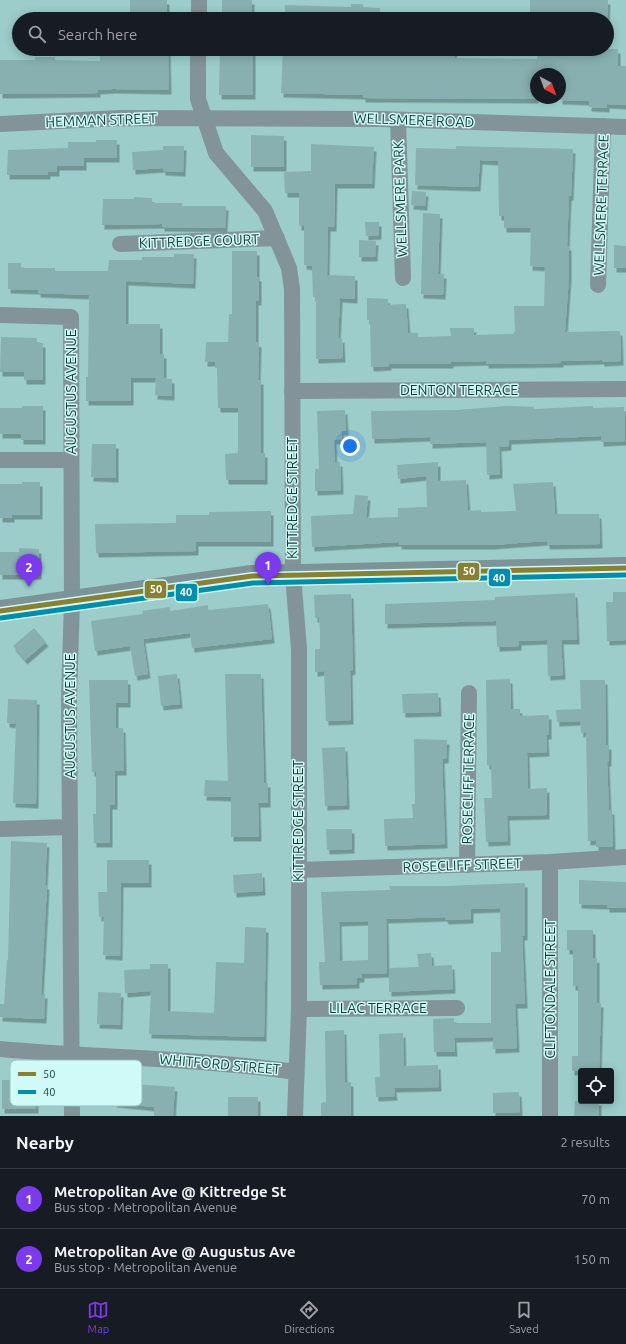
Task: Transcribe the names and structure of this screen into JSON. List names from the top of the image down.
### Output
{
  "streets": {
    "street": [
      "HEMMAN STREET",
      "WELLSMERE ROAD",
      "WELLSMERE PARK",
      "WELLSMERE TERRACE",
      "KITTREDGE COURT",
      "DENTON TERRACE",
      "AUGUSTUS AVENUE",
      "KITTREDGE STREET",
      "ROSECLIFF TERRACE",
      "ROSECLIFF STREET",
      "CLIFTONDALE STREET",
      "LILAC TERRACE",
      "WHITFORD STREET"
    ]
  },
  "crossings": [
    ["HEMMAN STREET", "WELLSMERE ROAD"],
    ["HEMMAN STREET", "KITTREDGE STREET"],
    ["WELLSMERE ROAD", "WELLSMERE PARK"],
    ["WELLSMERE ROAD", "WELLSMERE TERRACE"],
    ["WELLSMERE ROAD", "KITTREDGE STREET"],
    ["KITTREDGE COURT", "KITTREDGE STREET"],
    ["DENTON TERRACE", "KITTREDGE STREET"],
    ["AUGUSTUS AVENUE", "WHITFORD STREET"],
    ["KITTREDGE STREET", "ROSECLIFF STREET"],
    ["KITTREDGE STREET", "LILAC TERRACE"],
    ["KITTREDGE STREET", "WHITFORD STREET"],
    ["ROSECLIFF TERRACE", "ROSECLIFF STREET"],
    ["ROSECLIFF STREET", "CLIFTONDALE STREET"]
  ],
  "lines": ["transit line 50", "transit line 40"],
  "legend": ["50", "40"],
  "north": "bottom right",
  "page": {
    "search": "Search here",
    "pins": ["1", "2"],
    "heading": ["Nearby", "2 results"],
    "list": [
      {
        "mark": "1",
        "name": "Metropolitan Ave @ Kittredge St",
        "note": "Bus stop · Metropolitan Avenue",
        "value": "70 m"
      },
      {
        "mark": "2",
        "name": "Metropolitan Ave @ Augustus Ave",
        "note": "Bus stop · Metropolitan Avenue",
        "value": "150 m"
      }
    ],
    "nav": ["Map", "Directions", "Saved"]
  }
}
